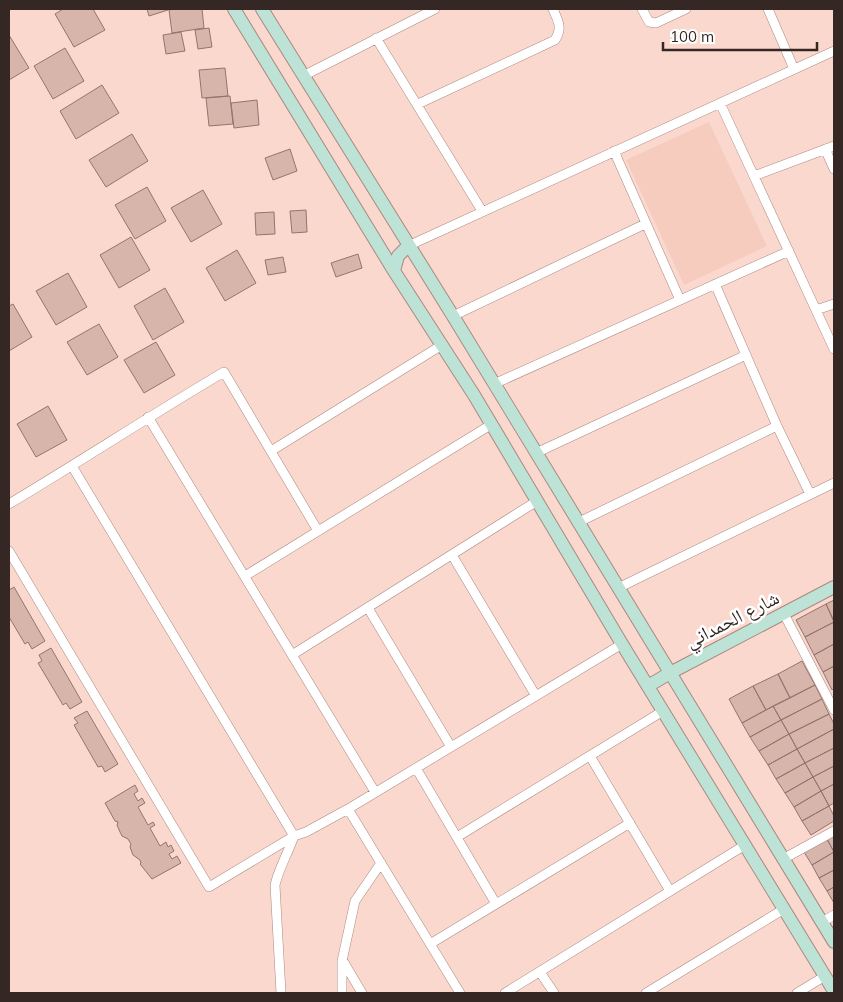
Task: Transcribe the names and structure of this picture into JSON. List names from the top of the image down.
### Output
{
  "streets": {
    "street": ["شارع الحمداني"]
  },
  "scale_bar": "100 m"
}
